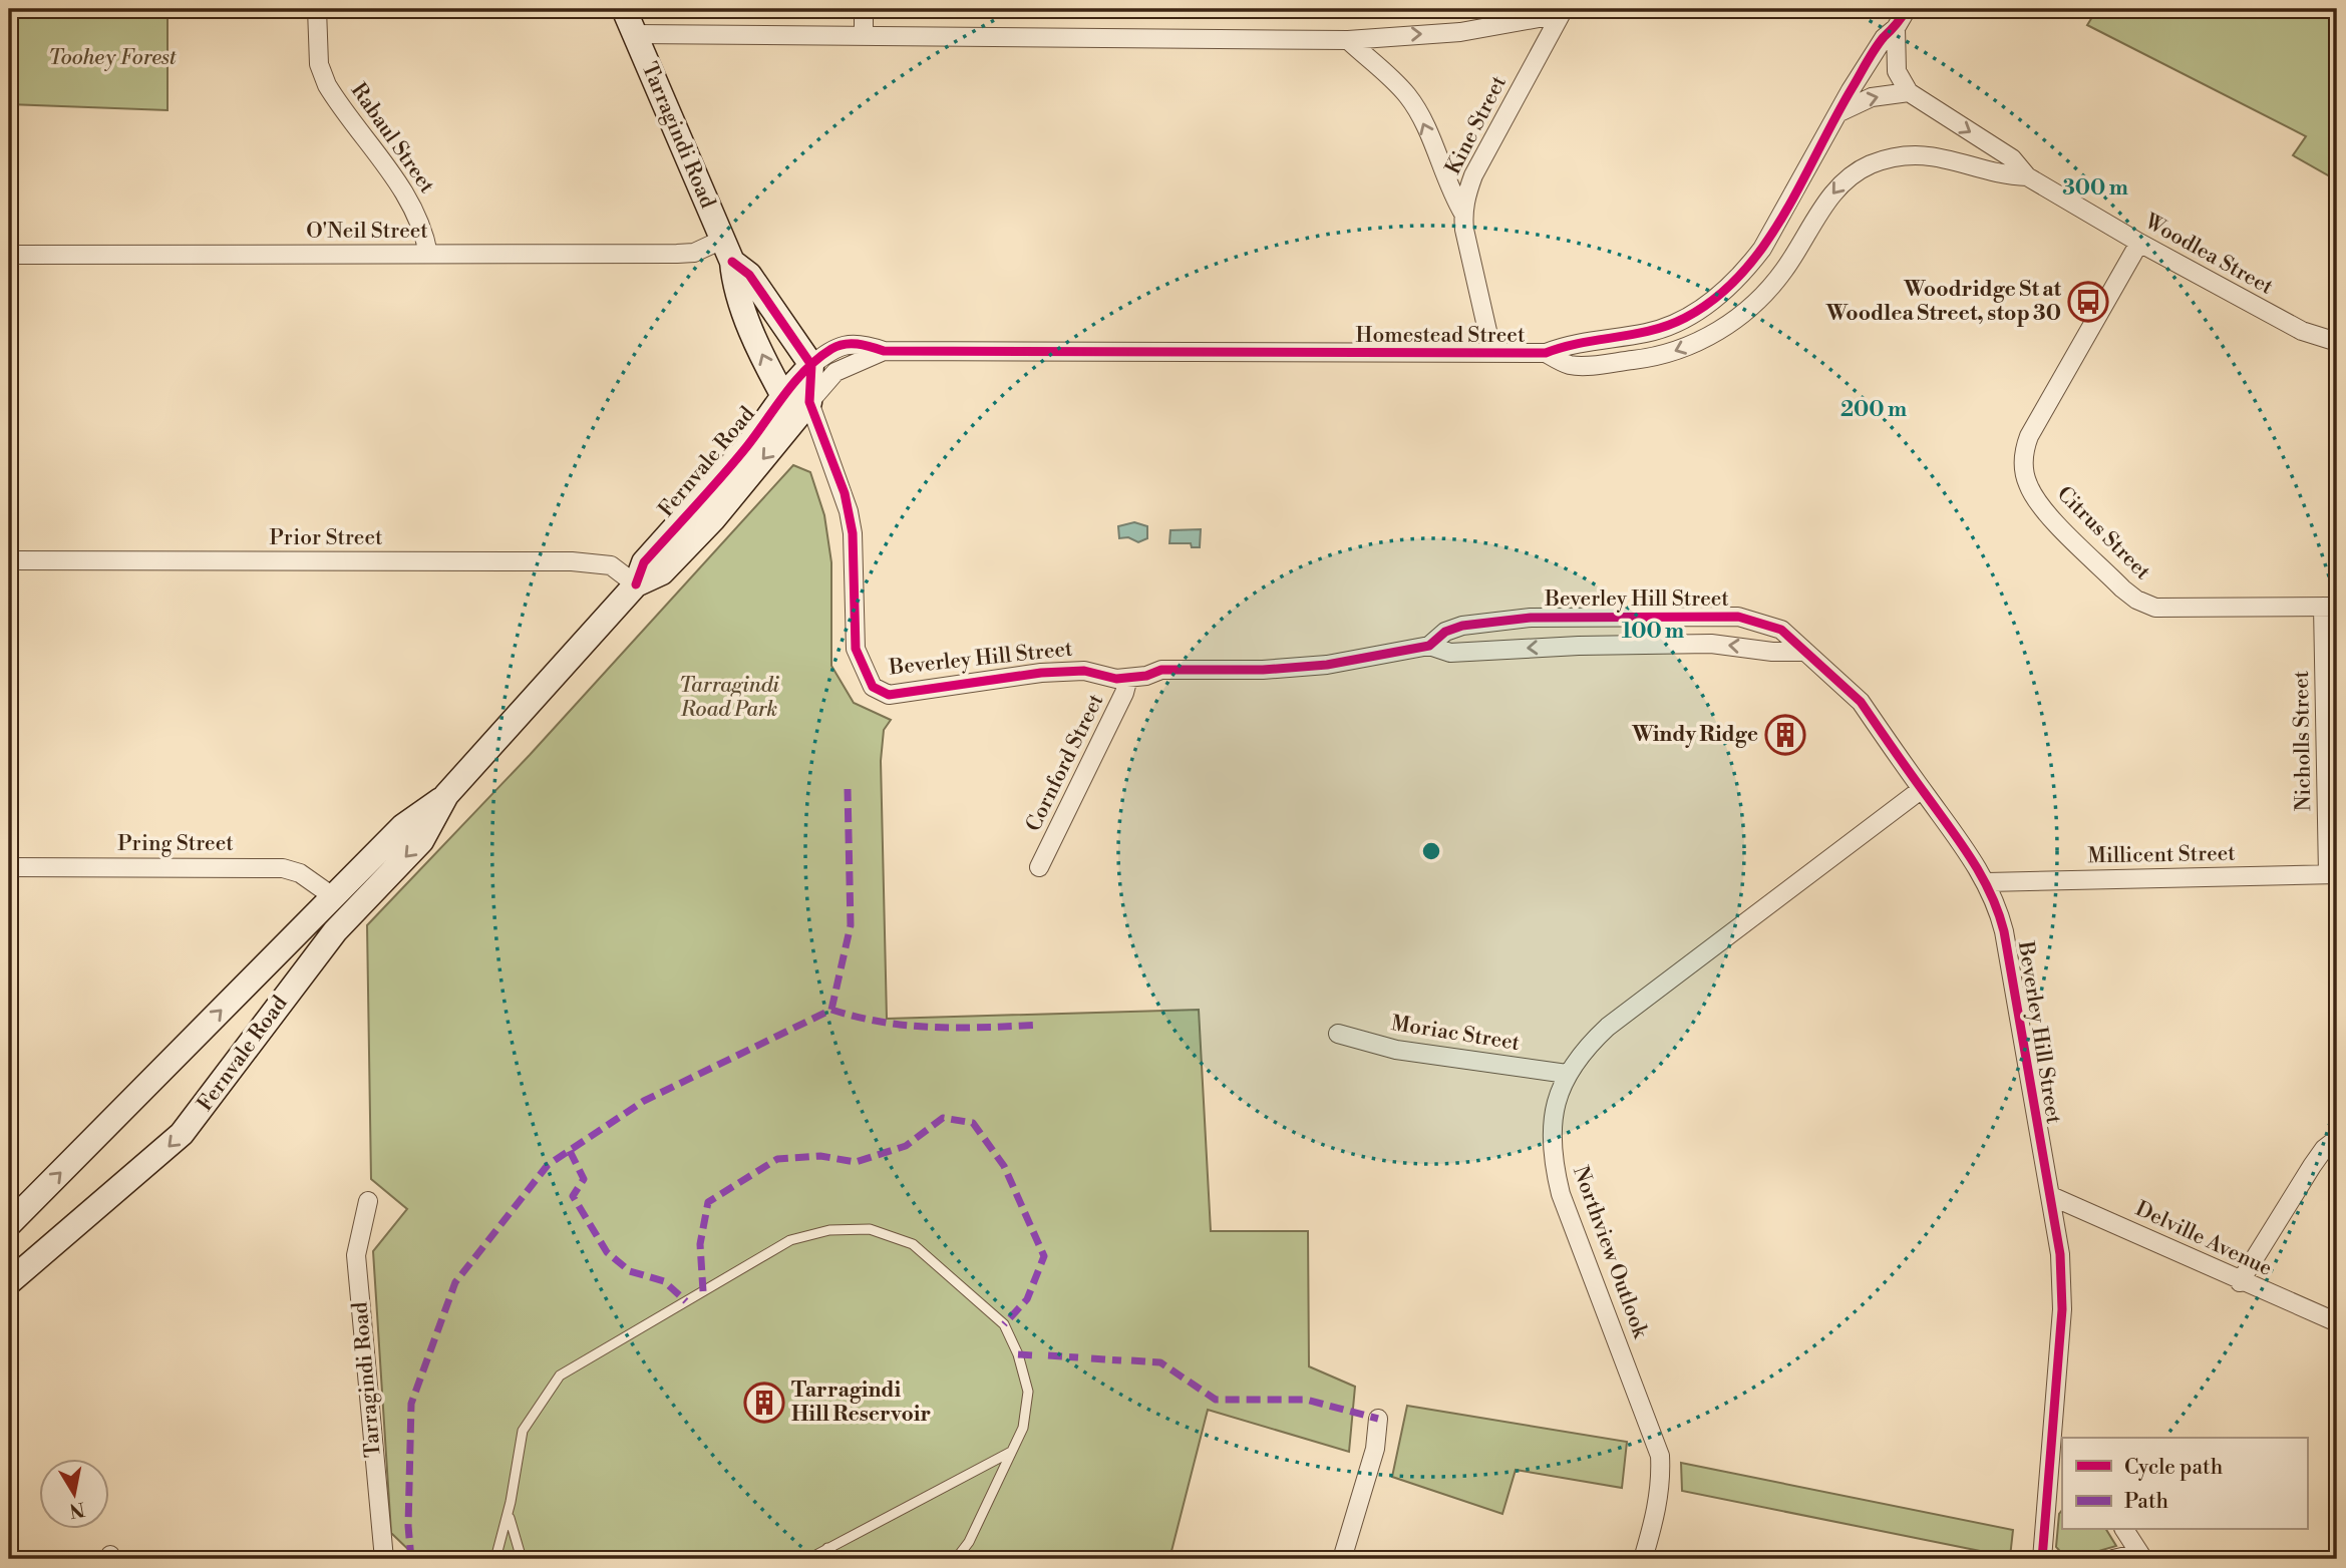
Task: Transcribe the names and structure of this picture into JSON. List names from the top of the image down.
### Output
{
  "streets": {
    "street": [
      "Kine Street",
      "Tarragindi Road",
      "Rabaul Street",
      "O'Neil Street",
      "Woodlea Street",
      "Homestead Street",
      "Fernvale Road",
      "Citrus Street",
      "Prior Street",
      "Beverley Hill Street",
      "Nicholls Street",
      "Cornford Street",
      "Pring Street",
      "Millicent Street",
      "Moriac Street",
      "Delville Avenue",
      "Northview Outlook"
    ]
  },
  "crossings": [
    ["Kine Street", "Homestead Street"],
    ["Tarragindi Road", "O'Neil Street"],
    ["Tarragindi Road", "Homestead Street"],
    ["Tarragindi Road", "Fernvale Road"],
    ["Rabaul Street", "O'Neil Street"],
    ["Woodlea Street", "Homestead Street"],
    ["Woodlea Street", "Citrus Street"],
    ["Homestead Street", "Fernvale Road"],
    ["Homestead Street", "Beverley Hill Street"],
    ["Fernvale Road", "Prior Street"],
    ["Fernvale Road", "Beverley Hill Street"],
    ["Fernvale Road", "Pring Street"],
    ["Citrus Street", "Nicholls Street"],
    ["Beverley Hill Street", "Cornford Street"],
    ["Beverley Hill Street", "Millicent Street"],
    ["Beverley Hill Street", "Delville Avenue"],
    ["Beverley Hill Street", "Northview Outlook"],
    ["Nicholls Street", "Millicent Street"],
    ["Moriac Street", "Northview Outlook"]
  ],
  "parks": ["Toohey Forest", "Tarragindi Road Park"],
  "places": {
    "bus stop": ["Woodridge St at Woodlea Street, stop 30"],
    "building": ["Windy Ridge", "Tarragindi Hill Reservoir"]
  },
  "legend": ["Cycle path", "Path"],
  "north": "bottom",
  "rings": ["300 m", "200 m", "100 m"]
}
